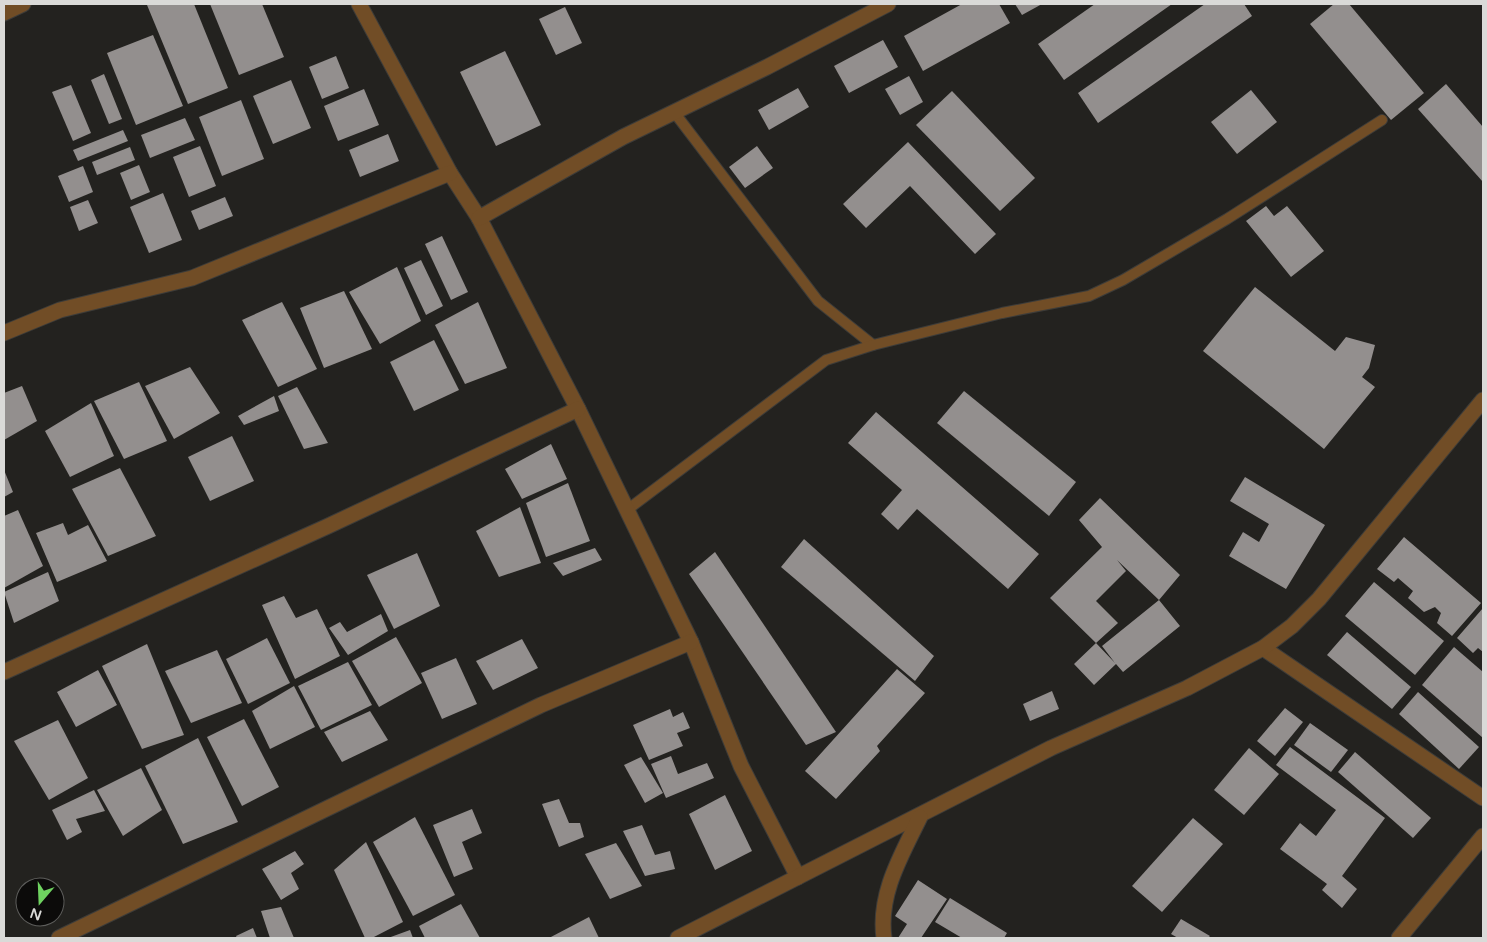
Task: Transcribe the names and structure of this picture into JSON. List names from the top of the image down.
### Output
{
  "north": "bottom"
}
